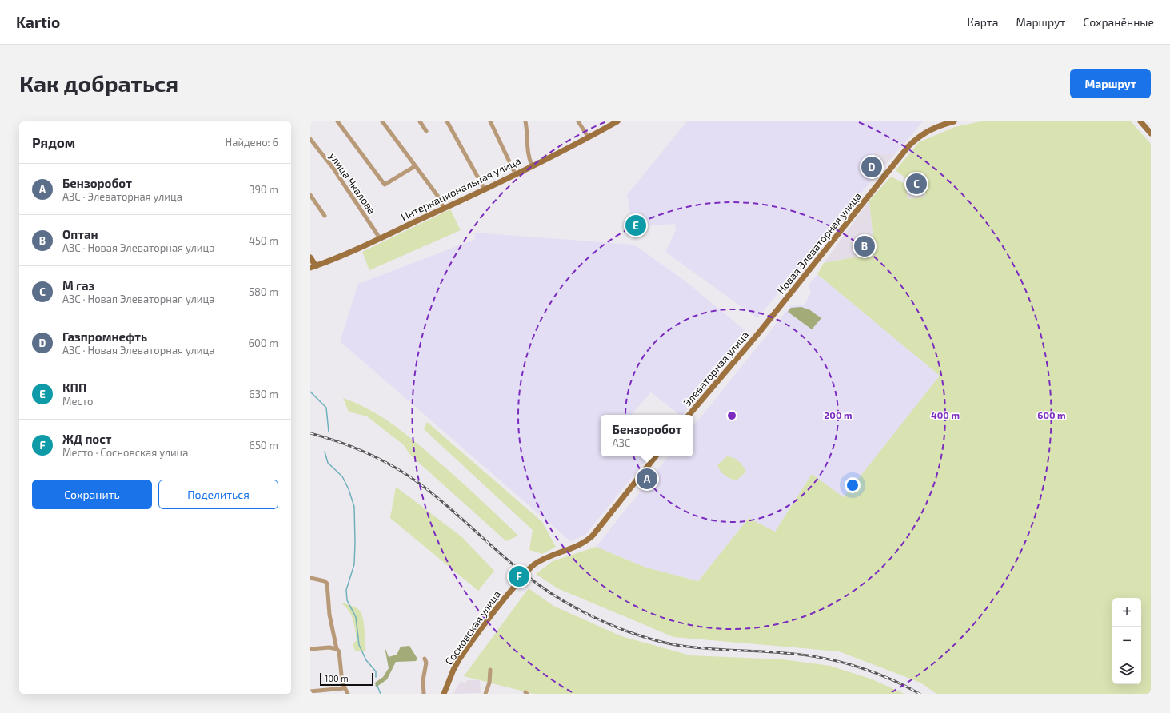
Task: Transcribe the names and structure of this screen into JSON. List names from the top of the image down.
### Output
{
  "streets": {
    "main road": [
      "Интернациональная улица",
      "Новая Элеваторная улица",
      "Элеваторная улица",
      "Сосновская улица"
    ],
    "street": ["улица Чкалова"]
  },
  "crossings": [
    ["улица Чкалова", "Интернациональная улица"],
    ["Новая Элеваторная улица", "Элеваторная улица"]
  ],
  "scale_bar": "100 m",
  "page": {
    "header": "Kartio",
    "nav": ["Карта", "Маршрут", "Сохранённые"],
    "buttons": [
      "Маршрут",
      ["Сохранить", "Поделиться"]
    ],
    "title": "Как добраться",
    "heading": ["Рядом", "Найдено: 6"],
    "pins": [
      "D",
      "C",
      "E",
      "B",
      "A",
      "F"
    ],
    "list": [
      {
        "mark": "A",
        "name": "Бензоробот",
        "note": "АЗС · Элеваторная улица",
        "value": "390 m"
      },
      {
        "mark": "B",
        "name": "Оптан",
        "note": "АЗС · Новая Элеваторная улица",
        "value": "450 m"
      },
      {
        "mark": "C",
        "name": "М газ",
        "note": "АЗС · Новая Элеваторная улица",
        "value": "580 m"
      },
      {
        "mark": "D",
        "name": "Газпромнефть",
        "note": "АЗС · Новая Элеваторная улица",
        "value": "600 m"
      },
      {
        "mark": "E",
        "name": "КПП",
        "note": "Место",
        "value": "630 m"
      },
      {
        "mark": "F",
        "name": "ЖД пост",
        "note": "Место · Сосновская улица",
        "value": "650 m"
      }
    ],
    "popup": ["Бензоробот", "АЗС"],
    "map_buttons": ["+", "−"],
    "scale": "100 m"
  },
  "rings": ["200 m", "400 m", "600 m"]
}
